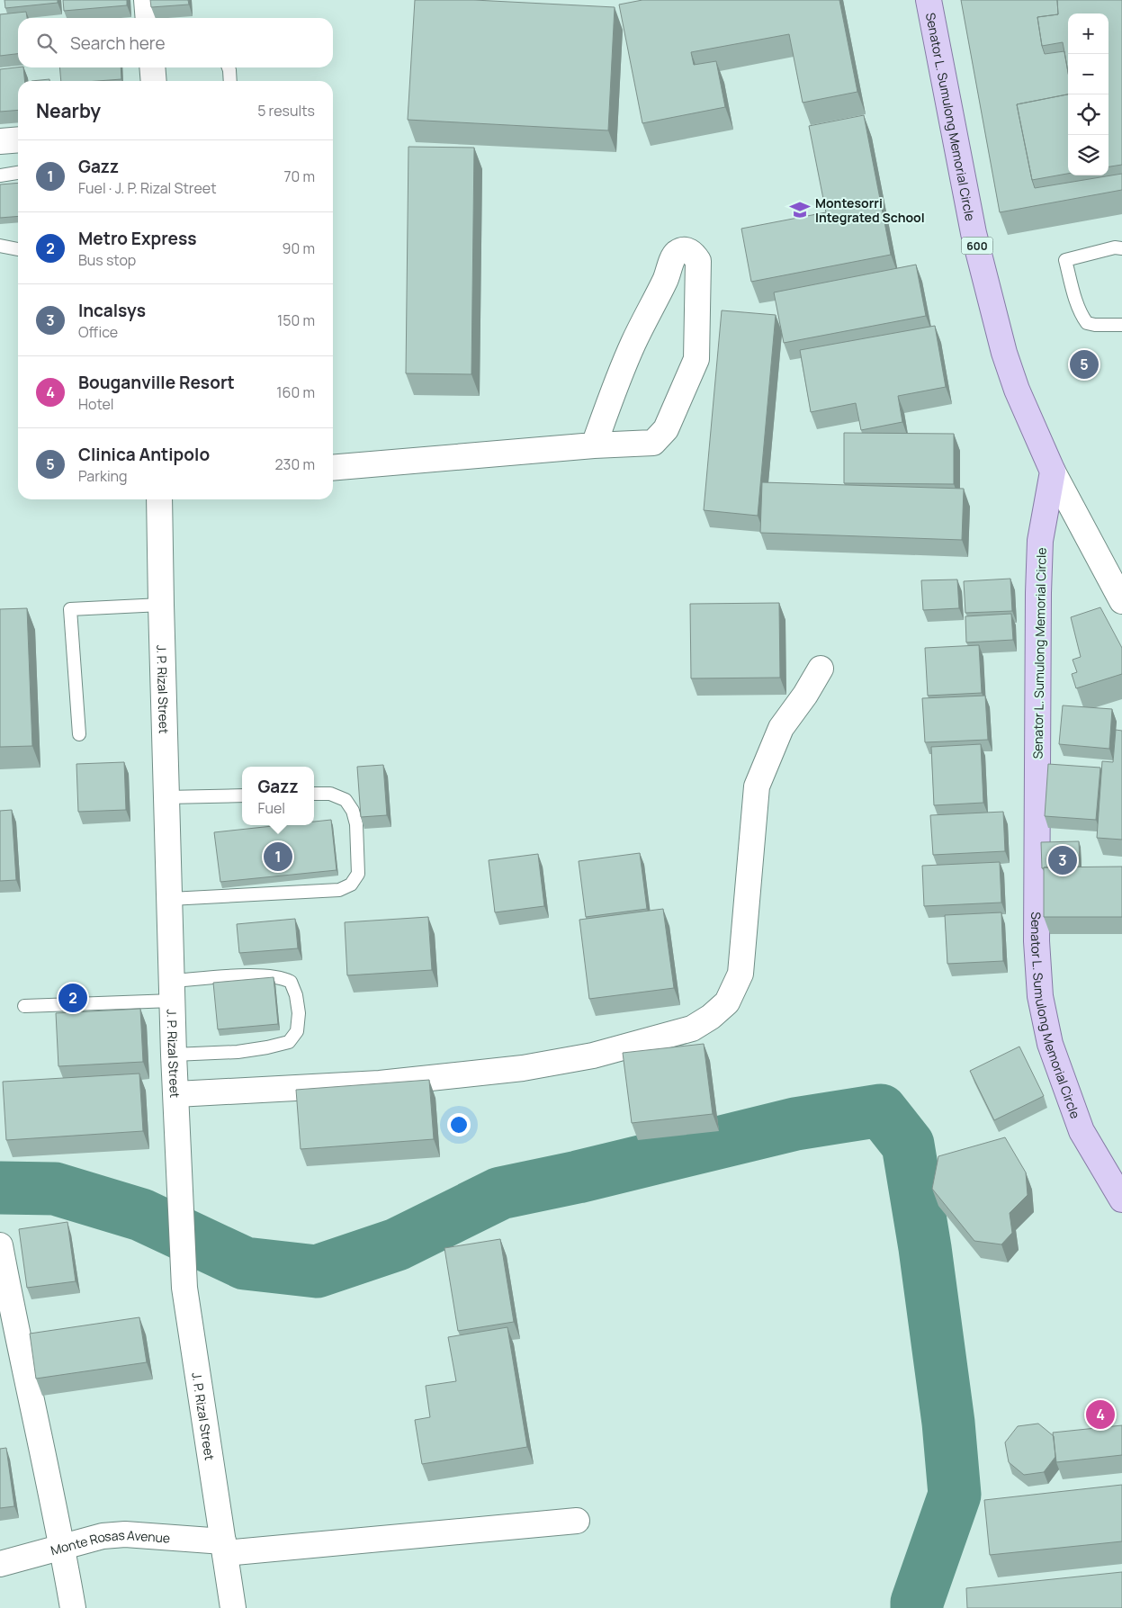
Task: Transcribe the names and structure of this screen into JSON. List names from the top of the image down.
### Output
{
  "streets": {
    "main road": ["Senator L. Sumulong Memorial Circle", "600"],
    "street": ["J. P. Rizal Street", "Monte Rosas Avenue"]
  },
  "crossings": [
    ["Senator L. Sumulong Memorial Circle", "600"],
    ["J. P. Rizal Street", "Monte Rosas Avenue"]
  ],
  "places": {
    "school or university": ["Montesorri Integrated School"]
  },
  "page": {
    "map_buttons": ["+", "−"],
    "search": "Search here",
    "heading": ["Nearby", "5 results"],
    "list": [
      {
        "mark": "1",
        "name": "Gazz",
        "note": "Fuel · J. P. Rizal Street",
        "value": "70 m"
      },
      {
        "mark": "2",
        "name": "Metro Express",
        "note": "Bus stop",
        "value": "90 m"
      },
      {
        "mark": "3",
        "name": "Incalsys",
        "note": "Office",
        "value": "150 m"
      },
      {
        "mark": "4",
        "name": "Bouganville Resort",
        "note": "Hotel",
        "value": "160 m"
      },
      {
        "mark": "5",
        "name": "Clinica Antipolo",
        "note": "Parking",
        "value": "230 m"
      }
    ],
    "pins": [
      "5",
      "1",
      "3",
      "2",
      "4"
    ],
    "popup": ["Gazz", "Fuel"]
  }
}
